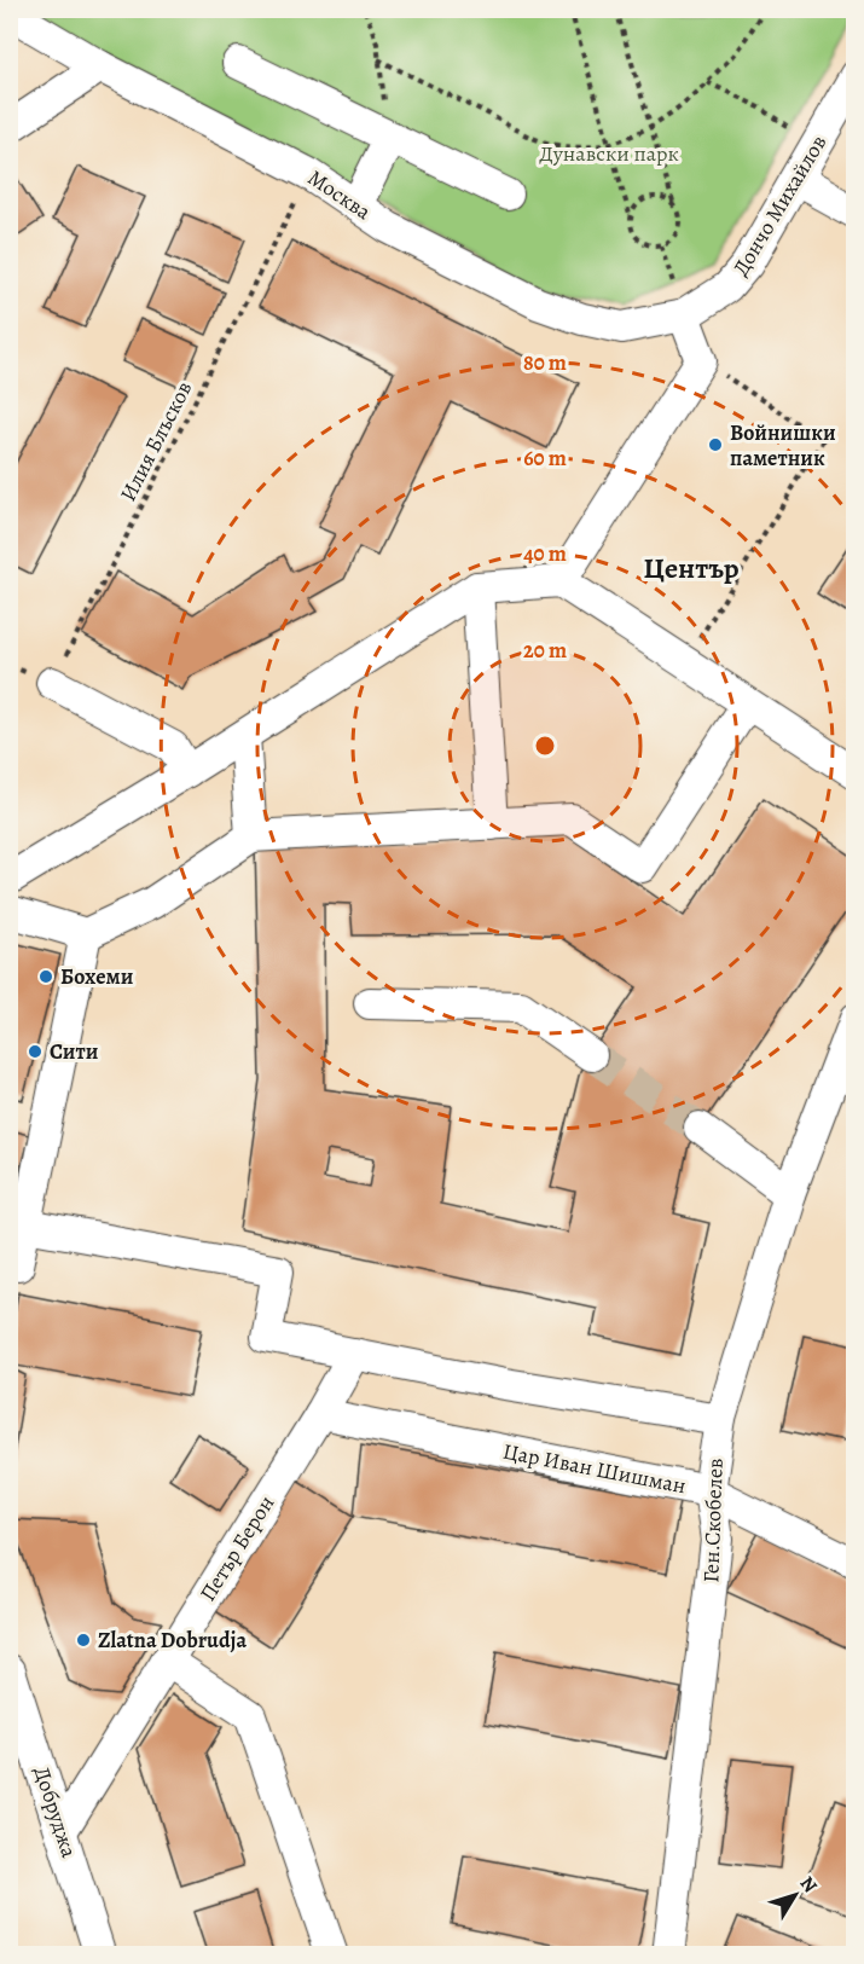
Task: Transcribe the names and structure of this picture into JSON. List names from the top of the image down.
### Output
{
  "streets": {
    "street": [
      "Москва",
      "Дончо Михайлов",
      "Цар Иван Шишман",
      "Ген.Скобелев",
      "Петър Берон",
      "Добруджа"
    ],
    "path": ["Илия Блъсков"]
  },
  "crossings": [
    ["Москва", "Дончо Михайлов"],
    ["Москва", "Илия Блъсков"],
    ["Цар Иван Шишман", "Ген.Скобелев"],
    ["Цар Иван Шишман", "Петър Берон"],
    ["Петър Берон", "Добруджа"]
  ],
  "districts": ["Център"],
  "parks": ["Дунавски парк"],
  "places": [
    "Войнишки паметник",
    "Бохеми",
    "Сити",
    "Zlatna Dobrudja"
  ],
  "north": "top right",
  "rings": [
    "80 m",
    "60 m",
    "40 m",
    "20 m"
  ]
}
